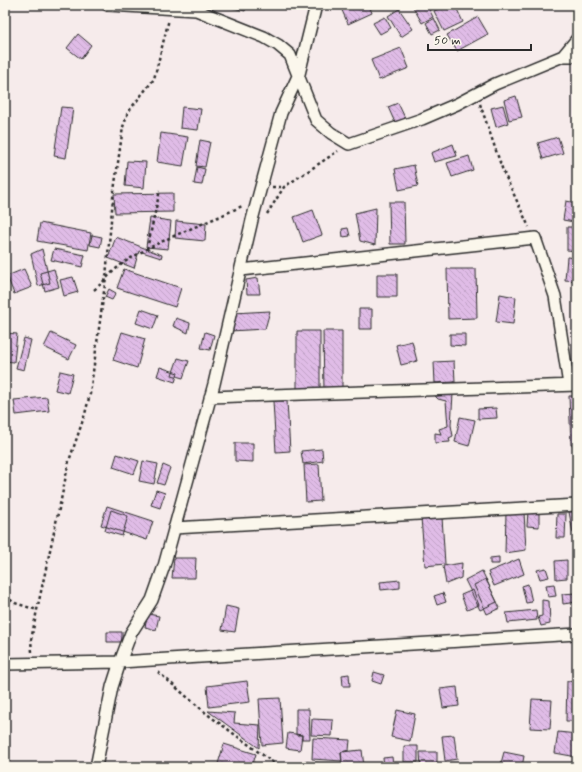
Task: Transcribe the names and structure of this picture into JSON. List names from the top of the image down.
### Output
{
  "scale_bar": "50 m"
}
